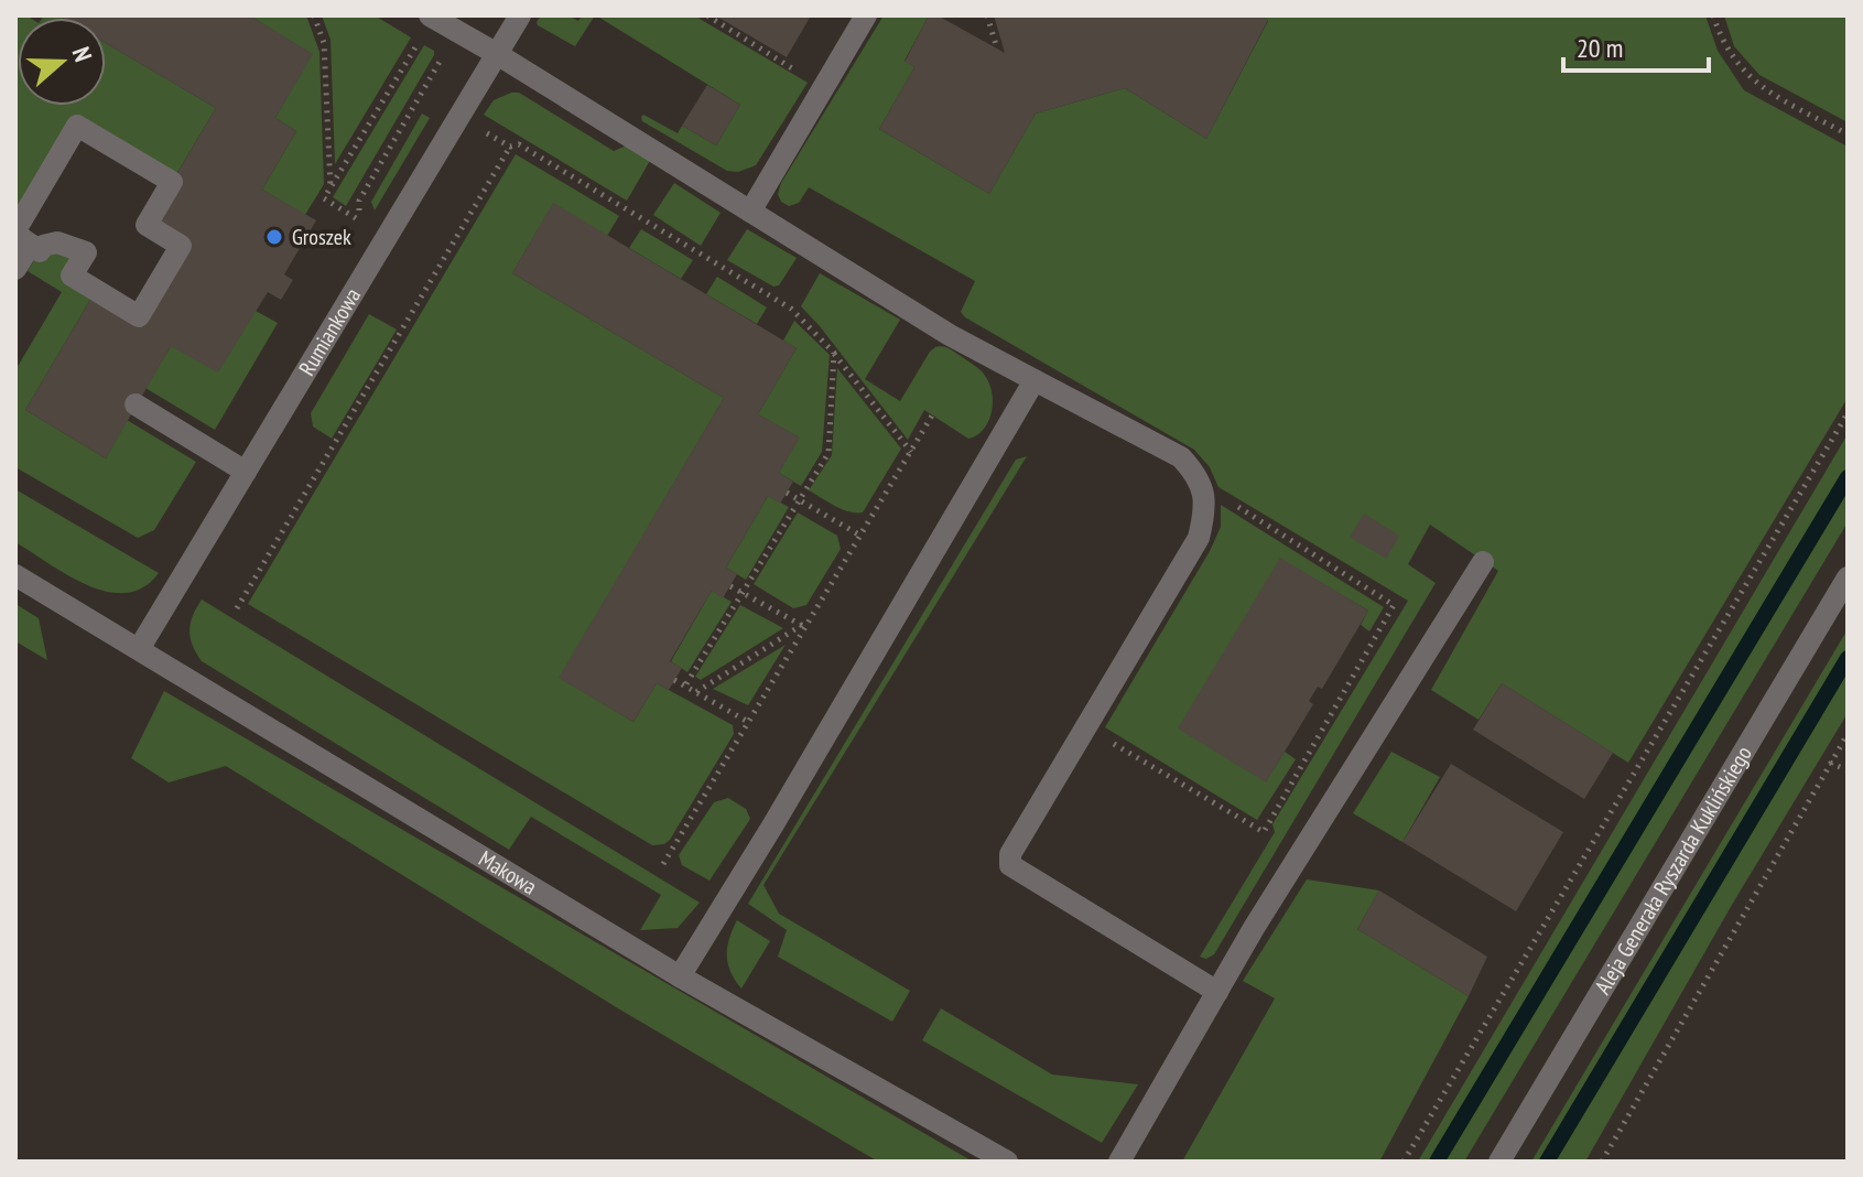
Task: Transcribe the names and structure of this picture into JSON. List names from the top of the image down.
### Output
{
  "streets": {
    "street": ["Rumiankowa", "Aleja Generała Ryszarda Kuklińskiego", "Makowa"]
  },
  "crossings": [
    ["Rumiankowa", "Makowa"]
  ],
  "places": ["Groszek"],
  "scale_bar": "20 m",
  "north": "right"
}
